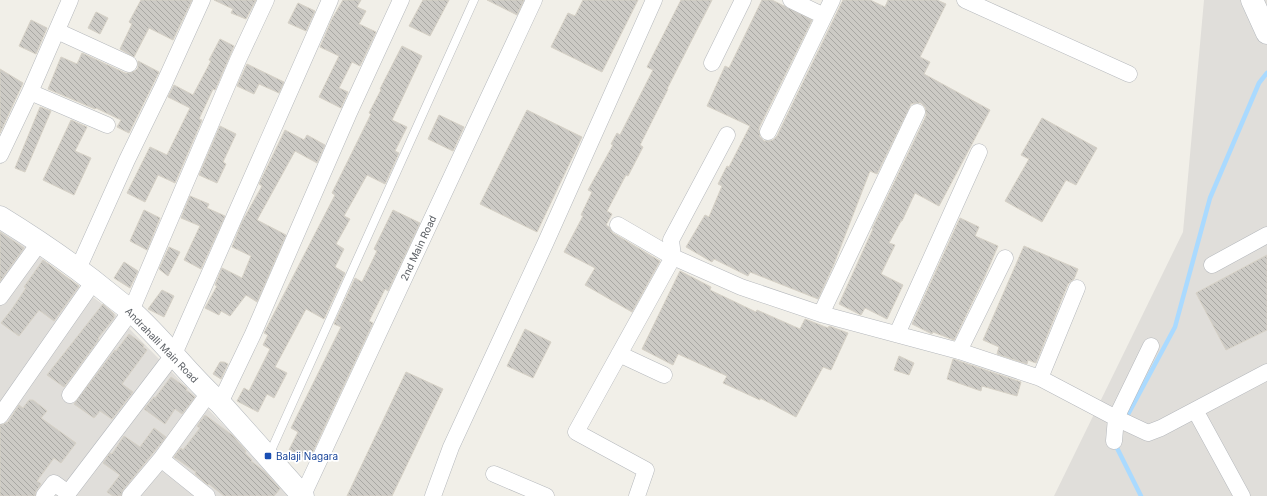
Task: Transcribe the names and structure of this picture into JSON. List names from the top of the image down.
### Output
{
  "streets": {
    "street": ["2nd Main Road", "Andrahalli Main Road"]
  },
  "crossings": [
    ["2nd Main Road", "Andrahalli Main Road"]
  ],
  "places": {
    "transit": ["Balaji Nagara"]
  }
}
